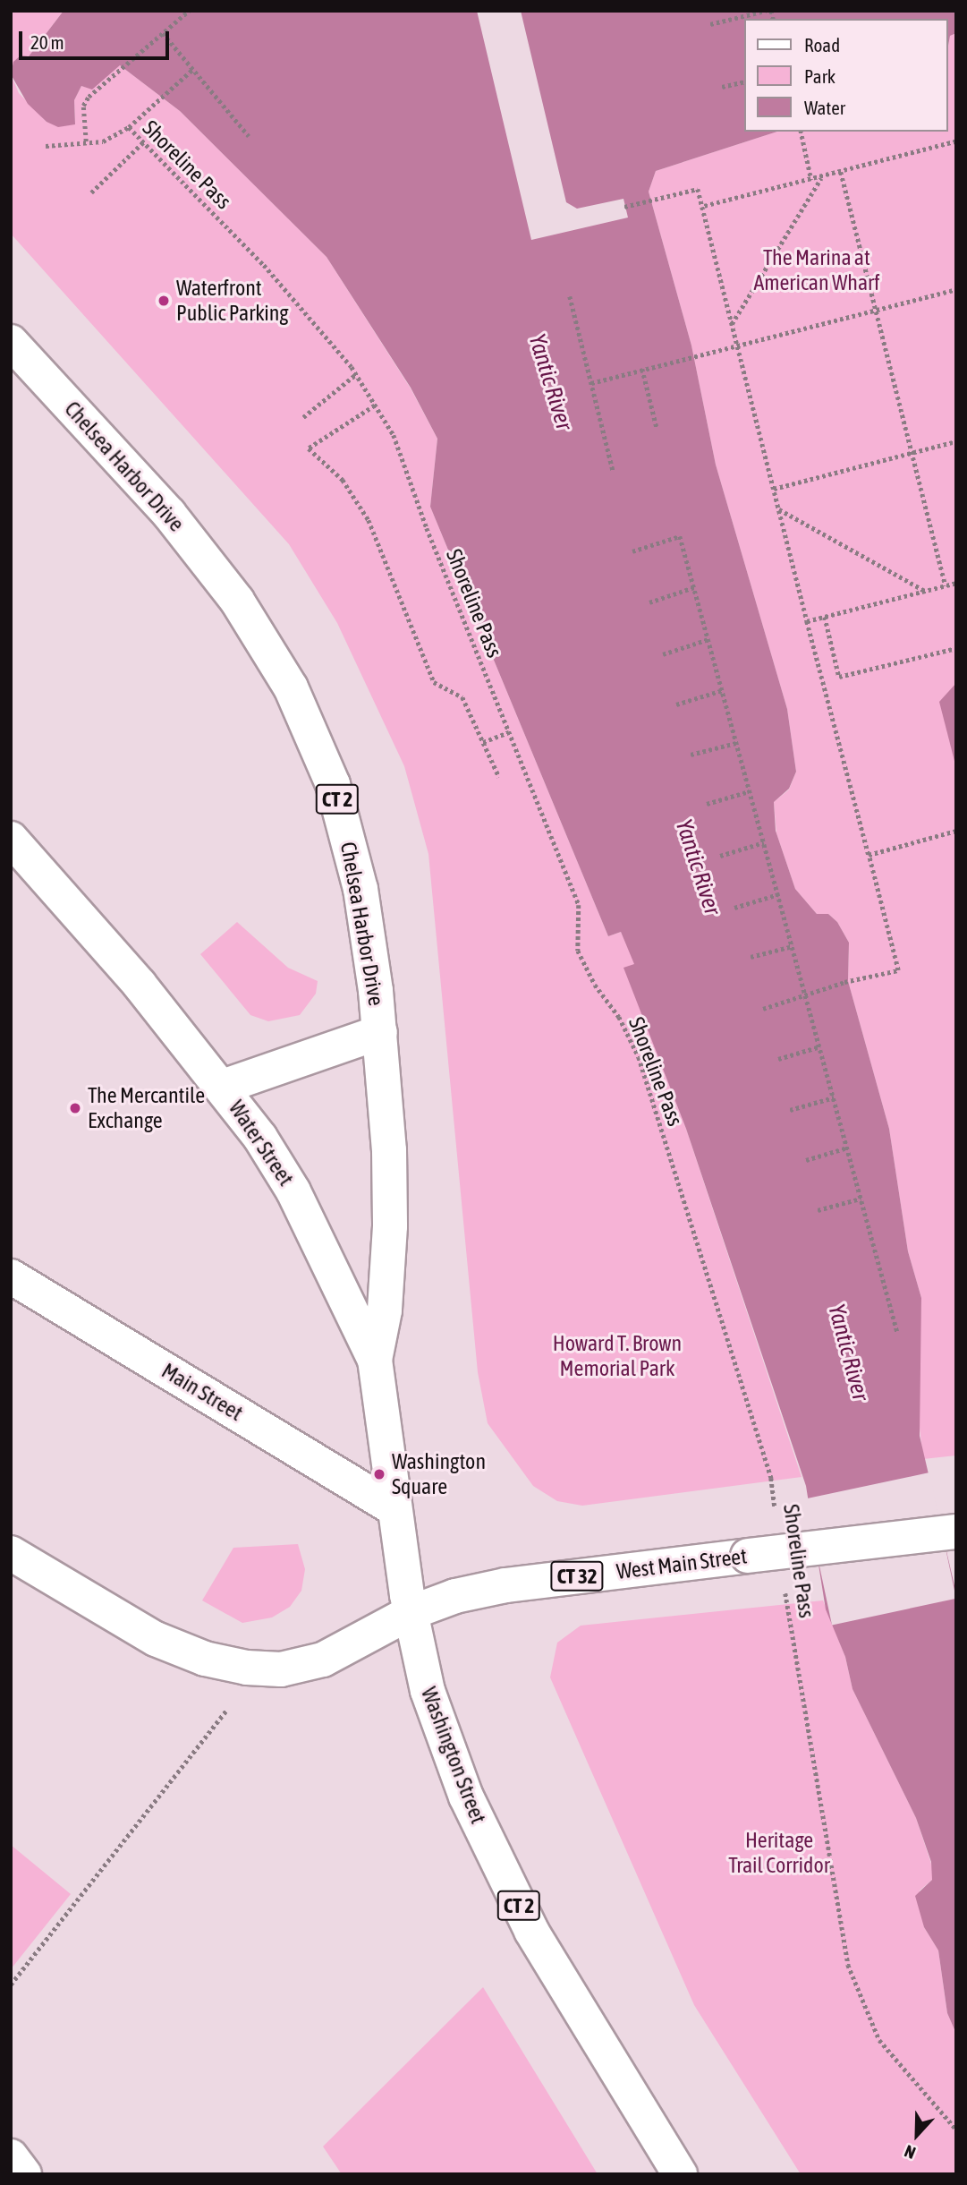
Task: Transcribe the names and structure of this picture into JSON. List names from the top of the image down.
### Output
{
  "streets": {
    "main road": [
      "Chelsea Harbor Drive",
      "CT 2",
      "Water Street",
      "Main Street",
      "West Main Street",
      "CT 32",
      "Washington Street"
    ],
    "path": ["Shoreline Pass"]
  },
  "crossings": [
    ["Chelsea Harbor Drive", "Water Street"],
    ["Chelsea Harbor Drive", "Main Street"],
    ["Chelsea Harbor Drive", "West Main Street"],
    ["Chelsea Harbor Drive", "Washington Street"],
    ["West Main Street", "Washington Street"]
  ],
  "water": ["Yantic River"],
  "parks": ["The Marina at American Wharf", "Howard T. Brown Memorial Park", "Heritage Trail Corridor"],
  "places": ["Waterfront Public Parking", "The Mercantile Exchange", "Washington Square"],
  "legend": ["Road", "Park", "Water"],
  "scale_bar": "20 m",
  "north": "bottom"
}
